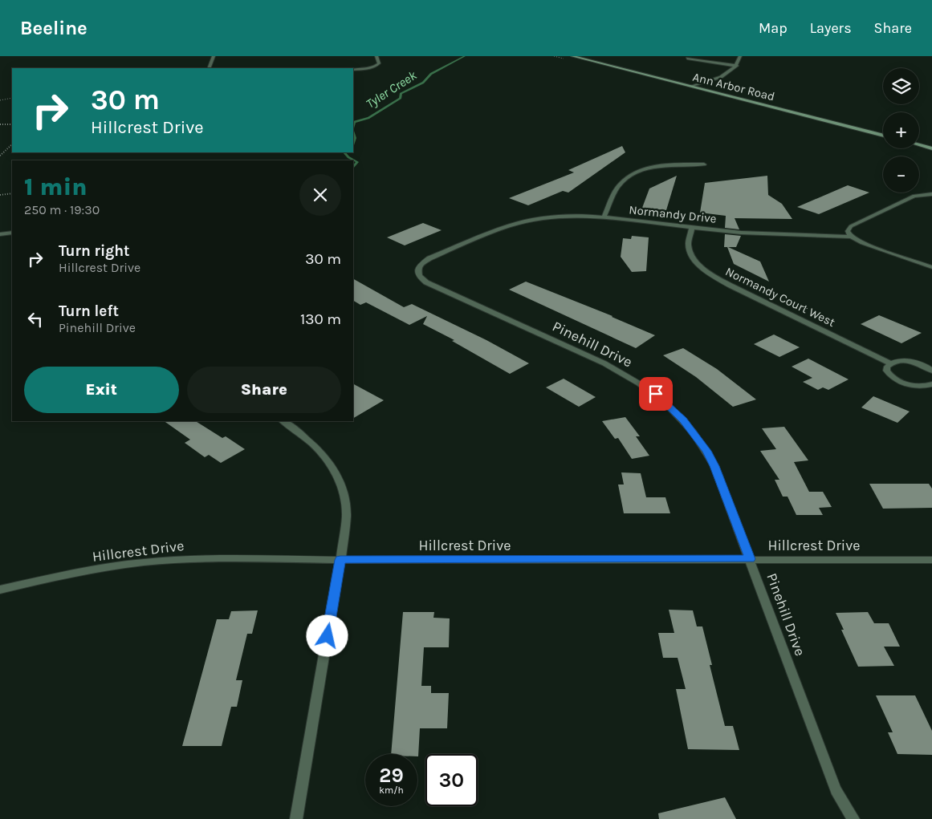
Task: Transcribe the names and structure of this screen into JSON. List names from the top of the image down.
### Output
{
  "streets": {
    "main road": ["Ann Arbor Road"],
    "street": [
      "Normandy Drive",
      "Normandy Court West",
      "Pinehill Drive",
      "Hillcrest Drive"
    ]
  },
  "crossings": [
    ["Normandy Drive", "Normandy Court West"],
    ["Normandy Drive", "Pinehill Drive"],
    ["Pinehill Drive", "Hillcrest Drive"]
  ],
  "water": ["Tyler Creek"],
  "page": {
    "header": "Beeline",
    "nav": ["Map", "Layers", "Share"],
    "map_buttons": ["+", "−"],
    "turn": ["30 m", "Hillcrest Drive"],
    "heading": ["1 min", "250 m · 19:30"],
    "list": [
      {
        "name": "Turn right",
        "note": "Hillcrest Drive",
        "value": "30 m"
      },
      {
        "name": "Turn left",
        "note": "Pinehill Drive",
        "value": "130 m"
      }
    ],
    "buttons": ["Exit", "Share"],
    "speed": "29 km/h",
    "limit": "30"
  }
}
